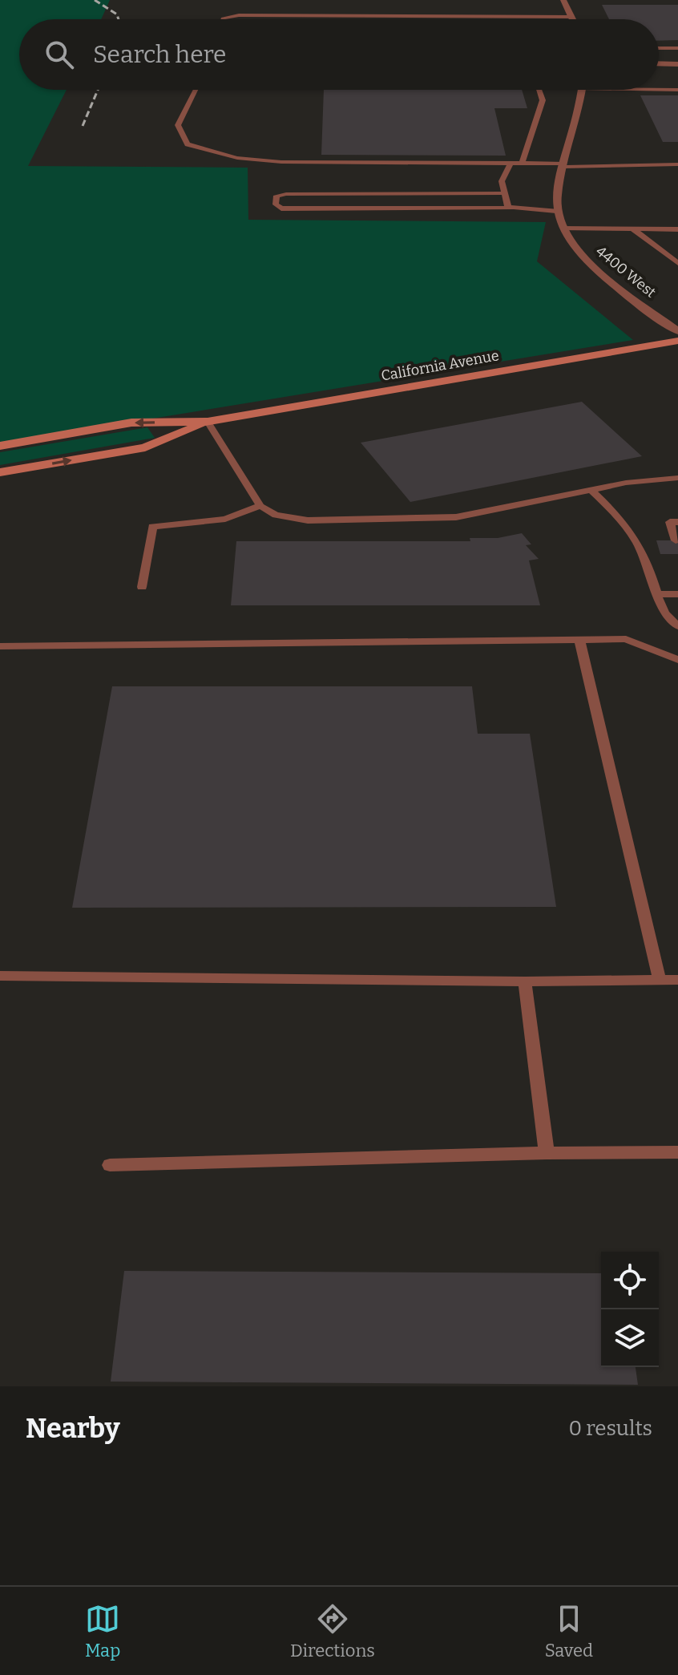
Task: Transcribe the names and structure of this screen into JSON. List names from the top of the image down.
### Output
{
  "streets": {
    "main road": ["California Avenue"],
    "street": ["4400 West"]
  },
  "page": {
    "search": "Search here",
    "heading": ["Nearby", "0 results"],
    "nav": ["Map", "Directions", "Saved"]
  }
}
